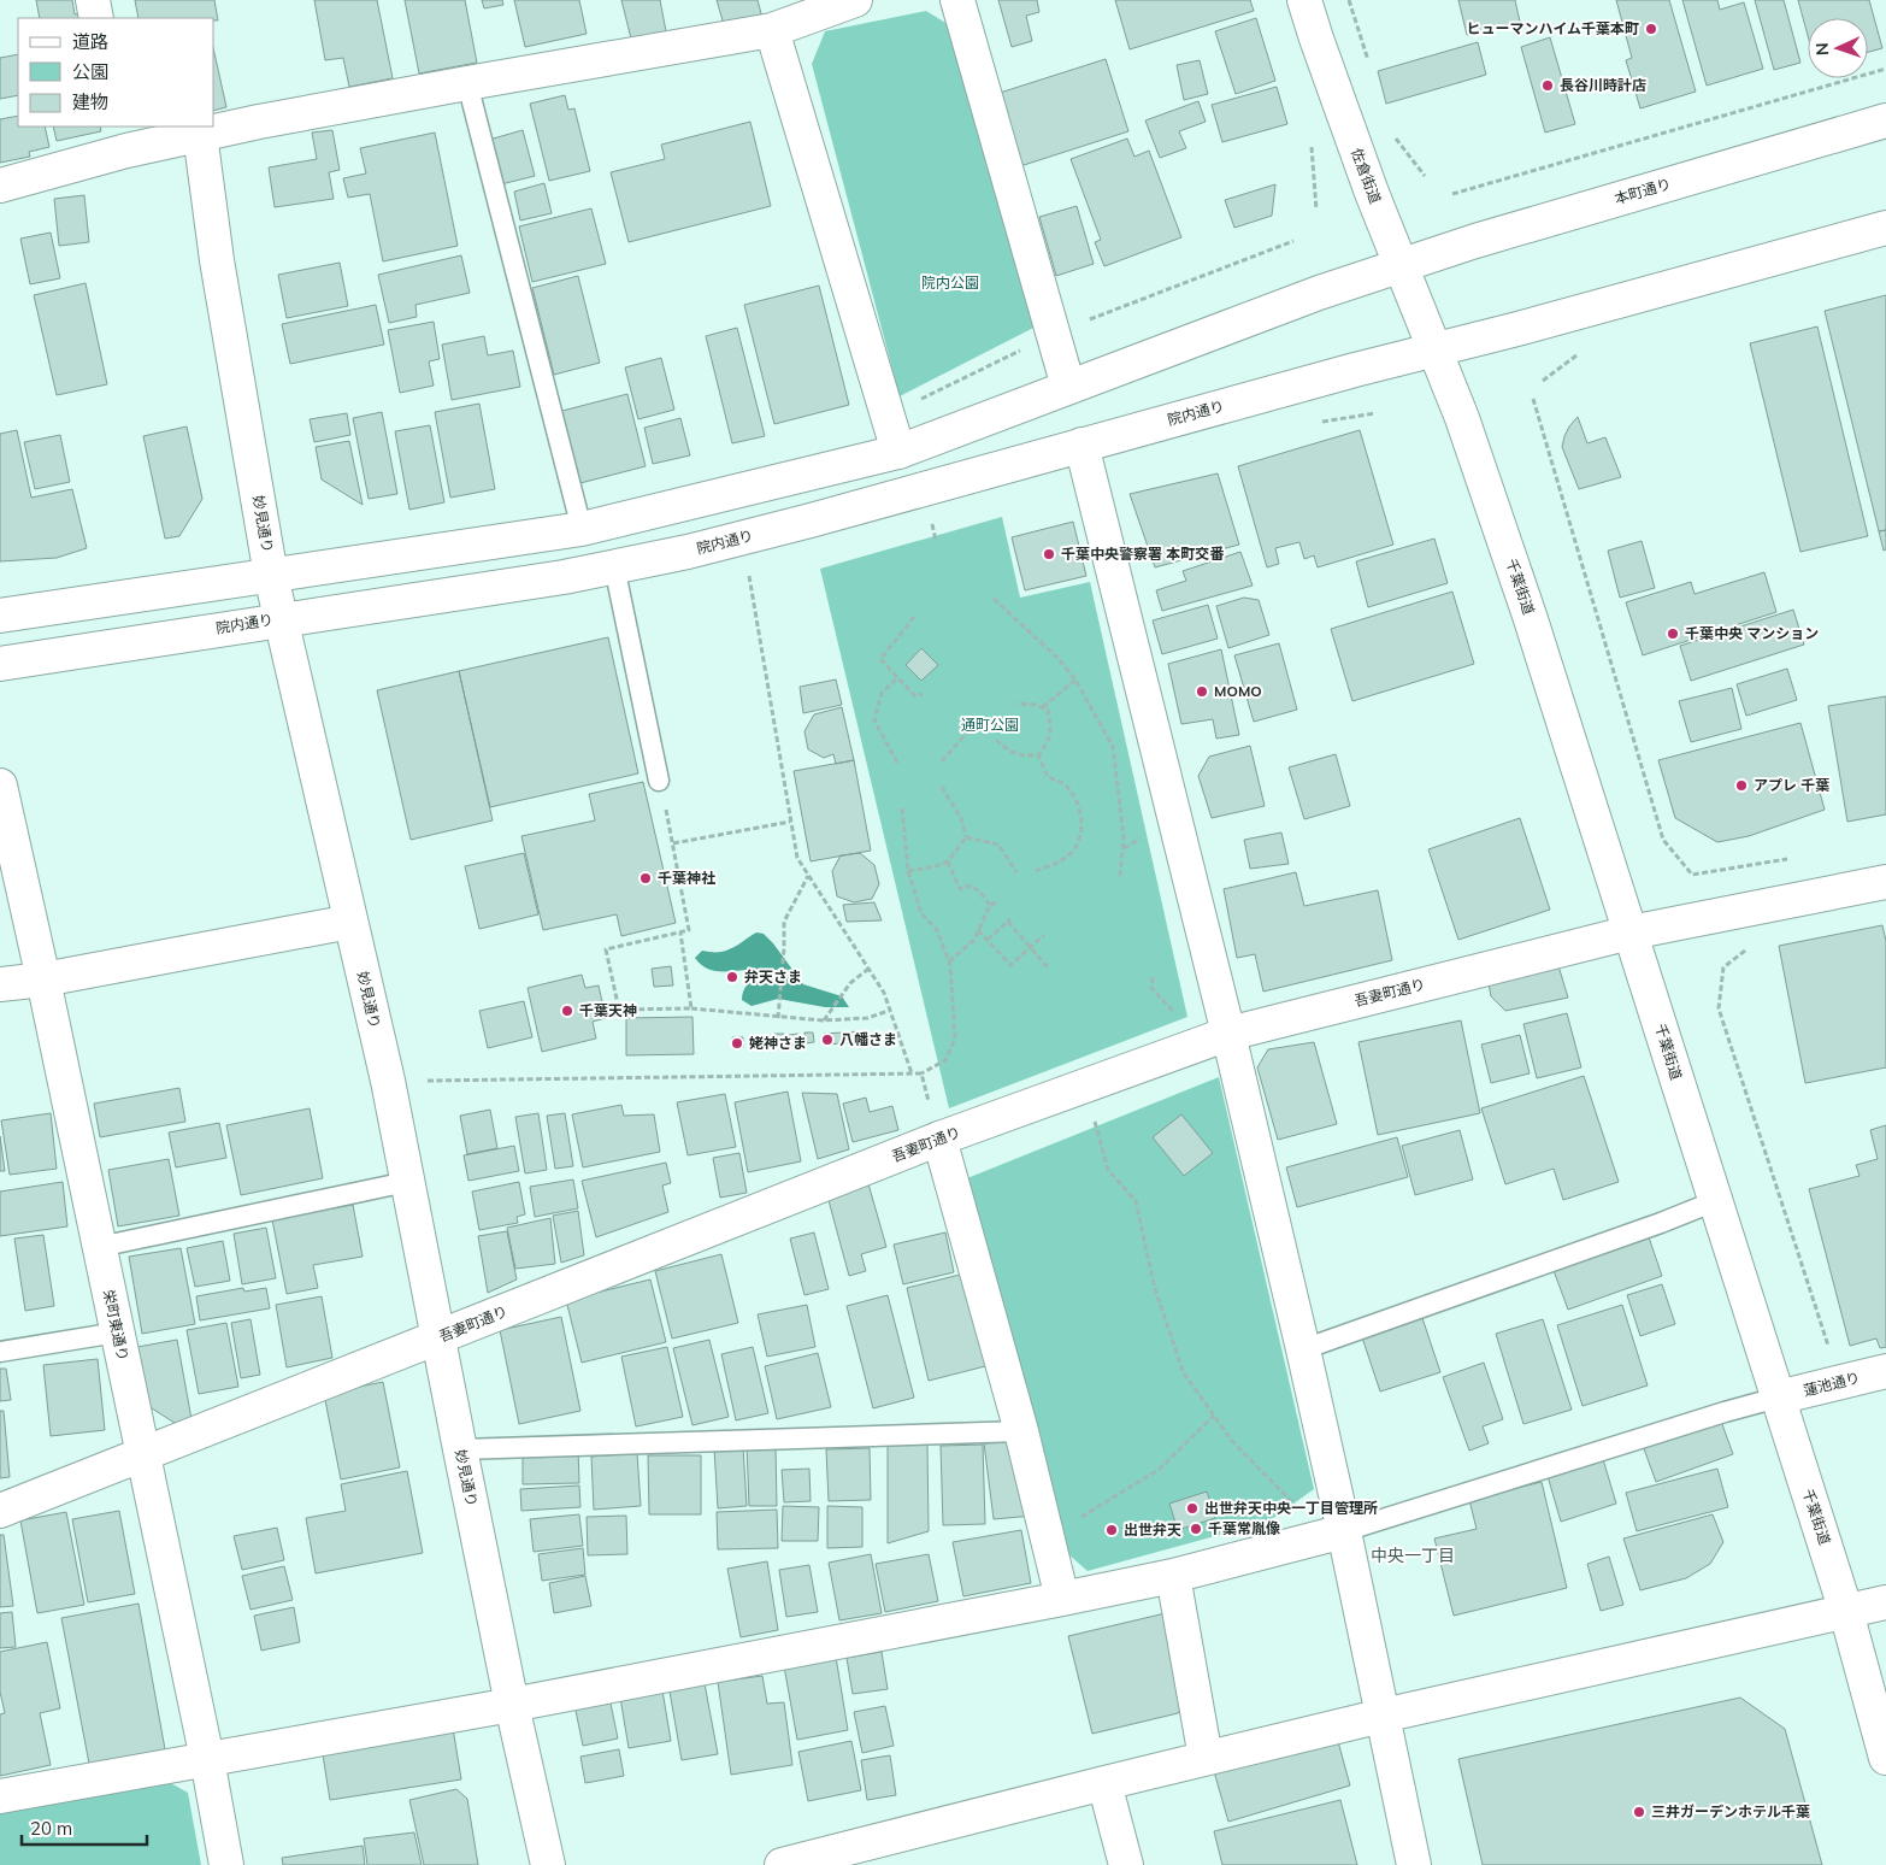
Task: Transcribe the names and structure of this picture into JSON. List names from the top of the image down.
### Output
{
  "streets": {
    "main road": [
      "佐倉街道",
      "本町通り",
      "院内通り",
      "妙見通り",
      "千葉街道",
      "吾妻町通り",
      "栄町東通り",
      "蓮池通り"
    ]
  },
  "crossings": [
    ["佐倉街道", "本町通り"],
    ["佐倉街道", "院内通り"],
    ["佐倉街道", "千葉街道"],
    ["院内通り", "妙見通り"],
    ["院内通り", "千葉街道"],
    ["妙見通り", "吾妻町通り"],
    ["千葉街道", "吾妻町通り"],
    ["千葉街道", "蓮池通り"],
    ["吾妻町通り", "栄町東通り"]
  ],
  "districts": ["中央一丁目"],
  "parks": ["院内公園", "通町公園"],
  "places": [
    "ヒューマンハイム千葉本町",
    "長谷川時計店",
    "千葉中央警察署 本町交番",
    "千葉中央 マンション",
    "MOMO",
    "アプレ 千葉",
    "千葉神社",
    "弁天さま",
    "千葉天神",
    "八幡さま",
    "姥神さま",
    "出世弁天中央一丁目管理所",
    "千葉常胤像",
    "出世弁天",
    "三井ガーデンホテル千葉"
  ],
  "legend": ["道路", "公園", "建物"],
  "scale_bar": "20 m",
  "north": "left"
}
